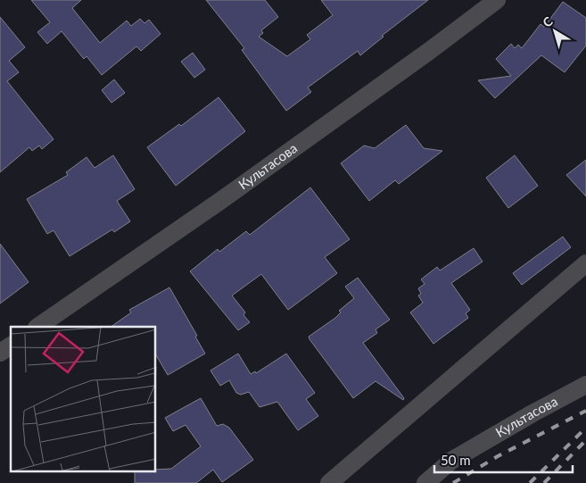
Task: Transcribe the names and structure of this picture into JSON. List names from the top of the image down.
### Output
{
  "streets": {
    "street": ["Культасова"]
  },
  "scale_bar": "50 m",
  "north": "top left"
}
